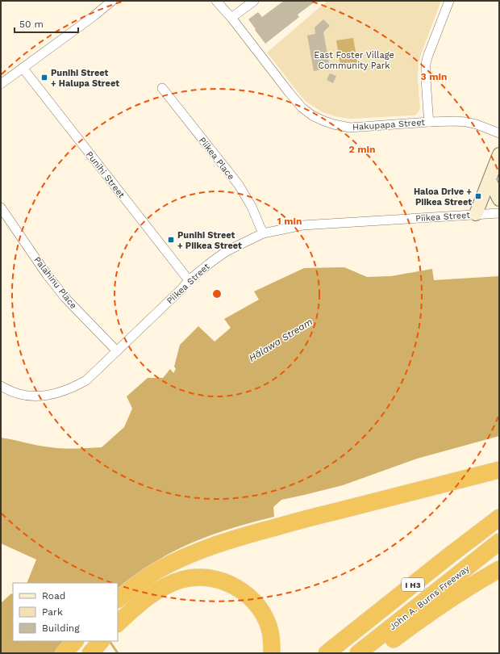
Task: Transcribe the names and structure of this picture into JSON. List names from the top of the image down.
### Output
{
  "streets": {
    "highway": ["I H3", "John A. Burns Freeway"],
    "street": [
      "Hakupapa Street",
      "Piikea Place",
      "Punihi Street",
      "Piikea Street",
      "Palahinu Place"
    ]
  },
  "crossings": [
    ["Piikea Place", "Piikea Street"],
    ["Punihi Street", "Piikea Street"],
    ["Piikea Street", "Palahinu Place"]
  ],
  "water": ["Hālawa Stream"],
  "parks": ["East Foster Village Community Park"],
  "places": {
    "transit": ["Punihi Street + Halupa Street", "Haloa Drive + Piikea Street", "Punihi Street + Piikea Street"]
  },
  "legend": ["Road", "Park", "Building"],
  "scale_bar": "50 m",
  "rings": ["3 min", "2 min", "1 min"]
}
